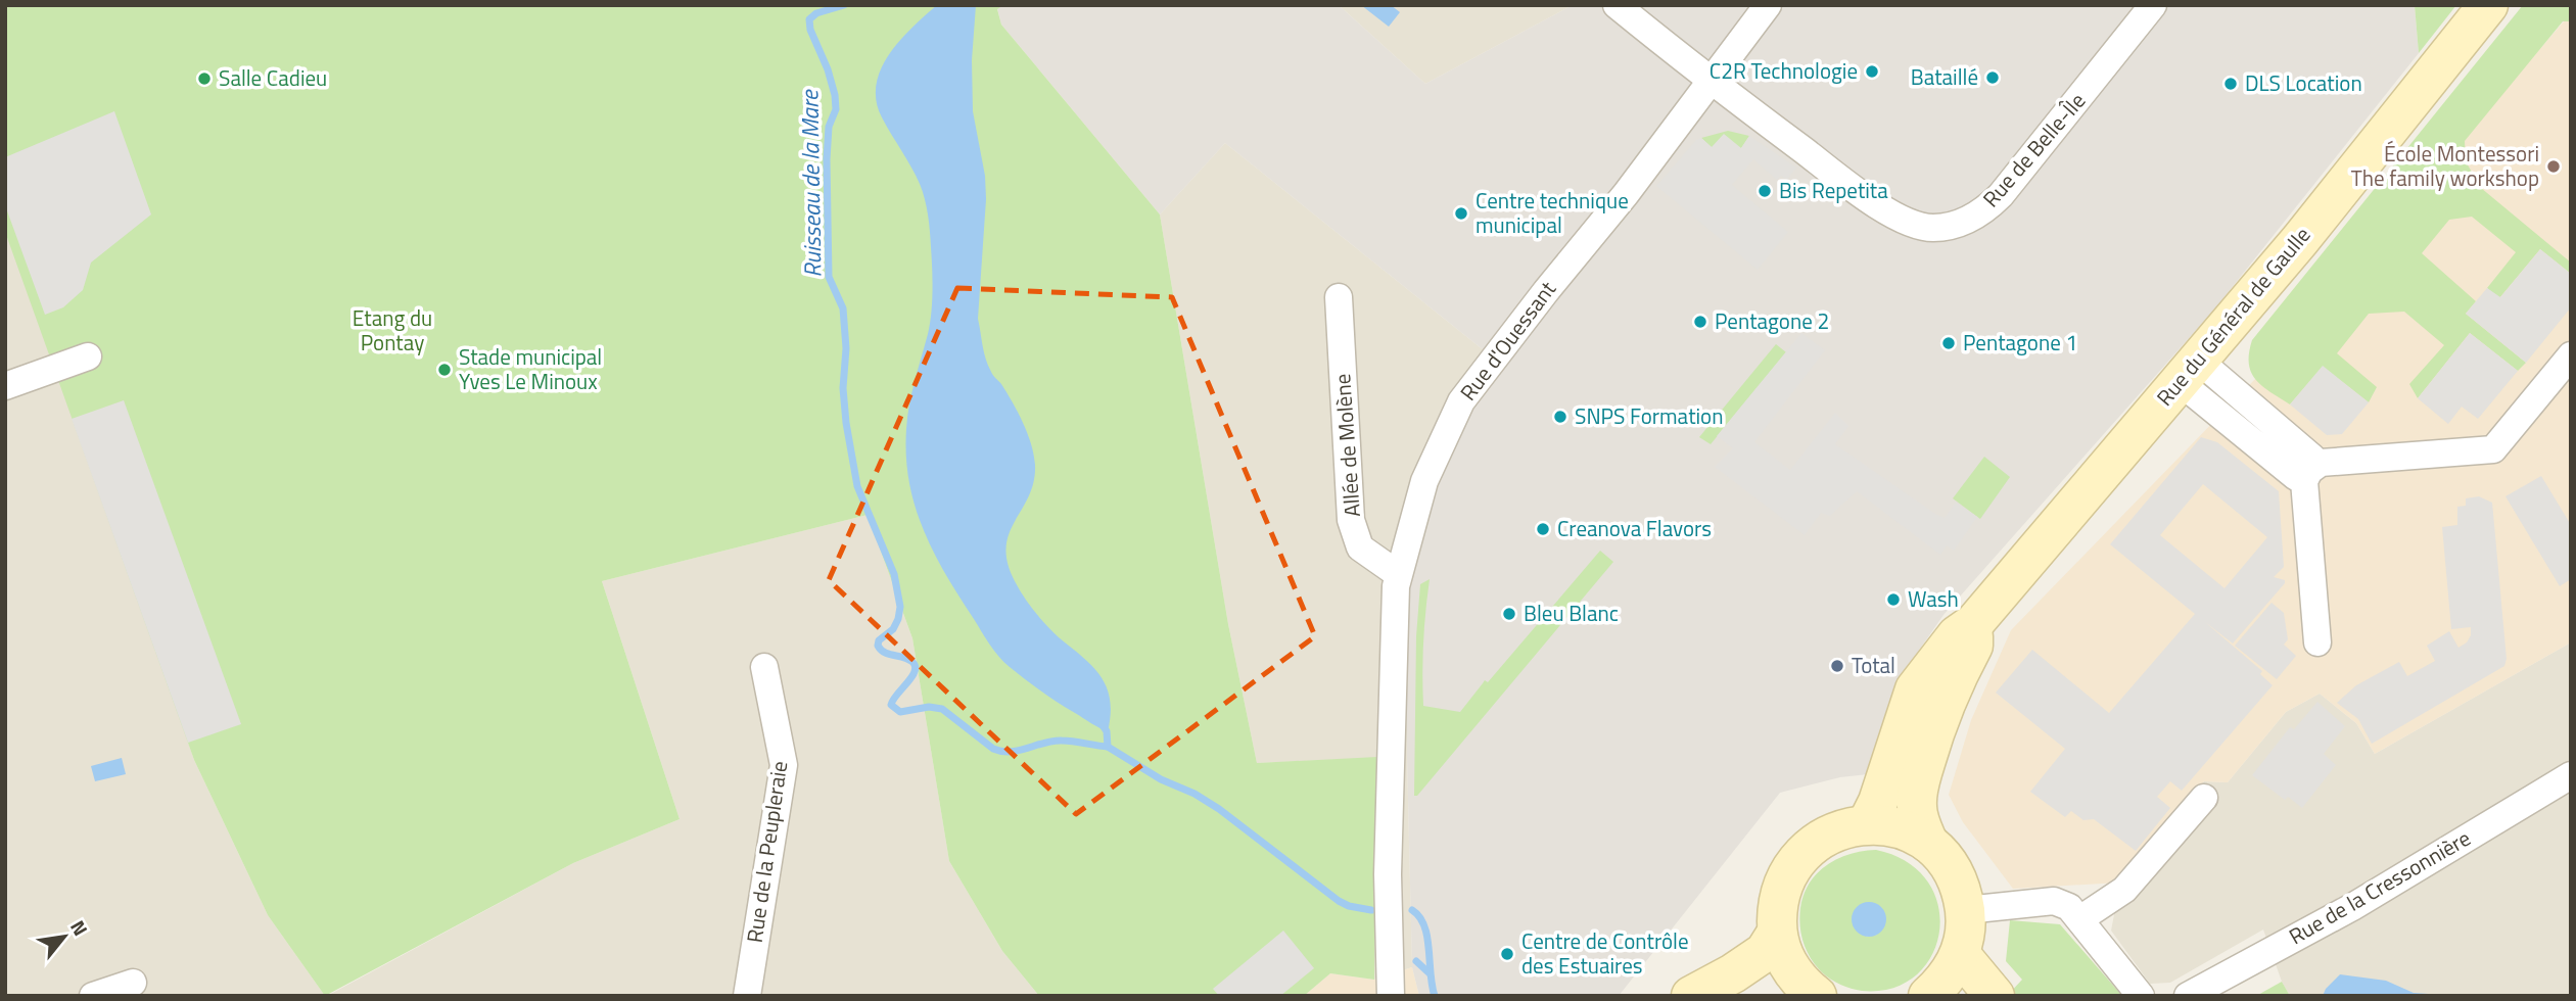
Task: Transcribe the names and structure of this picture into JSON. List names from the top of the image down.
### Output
{
  "streets": {
    "main road": ["Rue du Général de Gaulle"],
    "street": [
      "Rue de Belle-Île",
      "Rue d'Ouessant",
      "Allée de Molène",
      "Rue de la Peupleraie",
      "Rue de la Cressonnière"
    ]
  },
  "crossings": [
    ["Rue de Belle-Île", "Rue d'Ouessant"],
    ["Rue d'Ouessant", "Allée de Molène"]
  ],
  "water": ["Ruisseau de la Mare"],
  "parks": ["Etang du Pontay"],
  "places": [
    "C2R Technologie",
    "Bataillé",
    "Salle Cadieu",
    "DLS Location",
    "École Montessori The family workshop",
    "Bis Repetita",
    "Centre technique municipal",
    "Pentagone 2",
    "Pentagone 1",
    "Stade municipal Yves Le Minoux",
    "SNPS Formation",
    "Creanova Flavors",
    "Wash",
    "Bleu Blanc",
    "Total",
    "Centre de Contrôle des Estuaires"
  ],
  "north": "top right"
}
